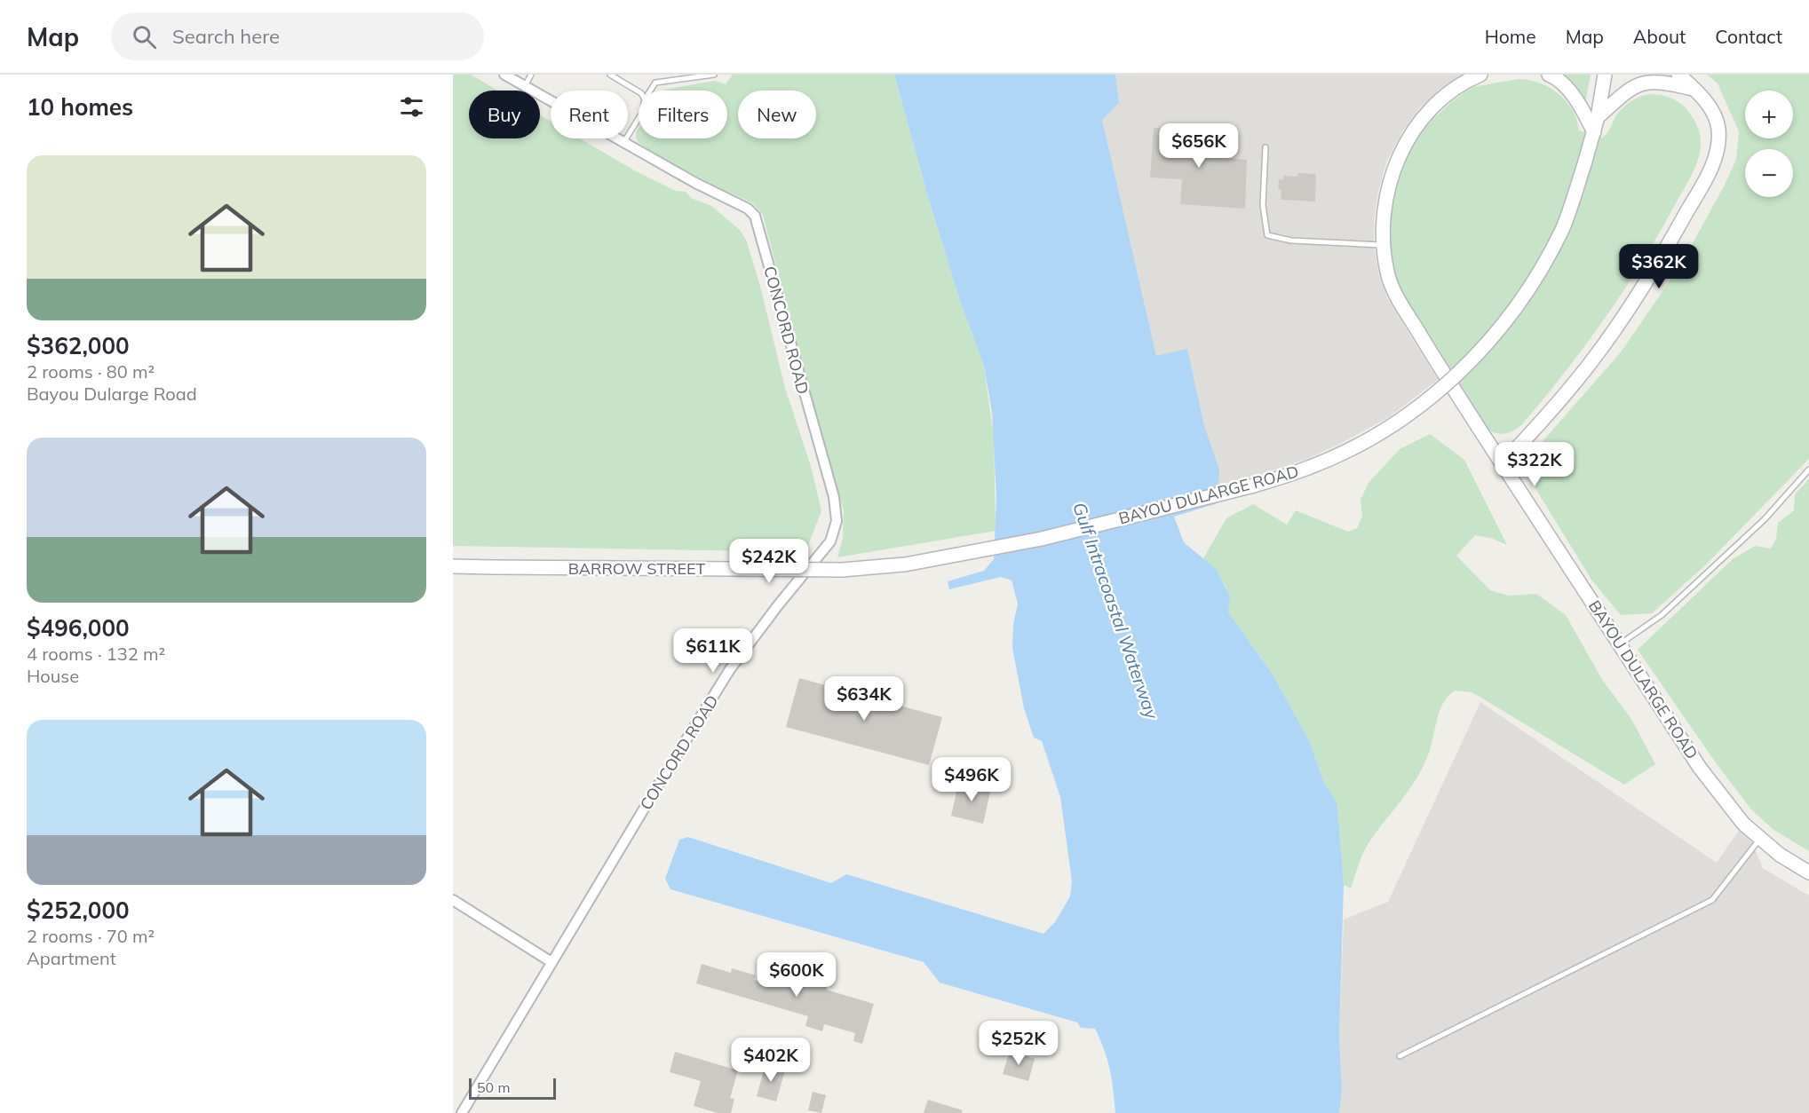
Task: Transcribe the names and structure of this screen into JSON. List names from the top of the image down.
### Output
{
  "streets": {
    "main road": ["BAYOU DULARGE ROAD", "BARROW STREET"],
    "street": ["CONCORD ROAD"]
  },
  "crossings": [
    ["BAYOU DULARGE ROAD", "BARROW STREET"]
  ],
  "water": ["Gulf Intracoastal Waterway"],
  "scale_bar": "50 m",
  "page": {
    "header": "Map",
    "search": "Search here",
    "nav": [
      "Home",
      "Map",
      "About",
      "Contact"
    ],
    "heading": "10 homes",
    "map_buttons": ["+", "−"],
    "chip": [
      "Buy",
      "Rent",
      "Filters",
      "New"
    ],
    "price": [
      "$656K",
      "$362K",
      "$322K",
      "$242K",
      "$611K",
      "$634K",
      "$496K",
      "$600K",
      "$252K",
      "$402K"
    ],
    "list": [
      {
        "name": "$362,000",
        "note": "2 rooms · 80 m² · Bayou Dularge Road"
      },
      {
        "name": "$496,000",
        "note": "4 rooms · 132 m² · House"
      },
      {
        "name": "$252,000",
        "note": "2 rooms · 70 m² · Apartment"
      }
    ],
    "scale": "50 m"
  }
}
